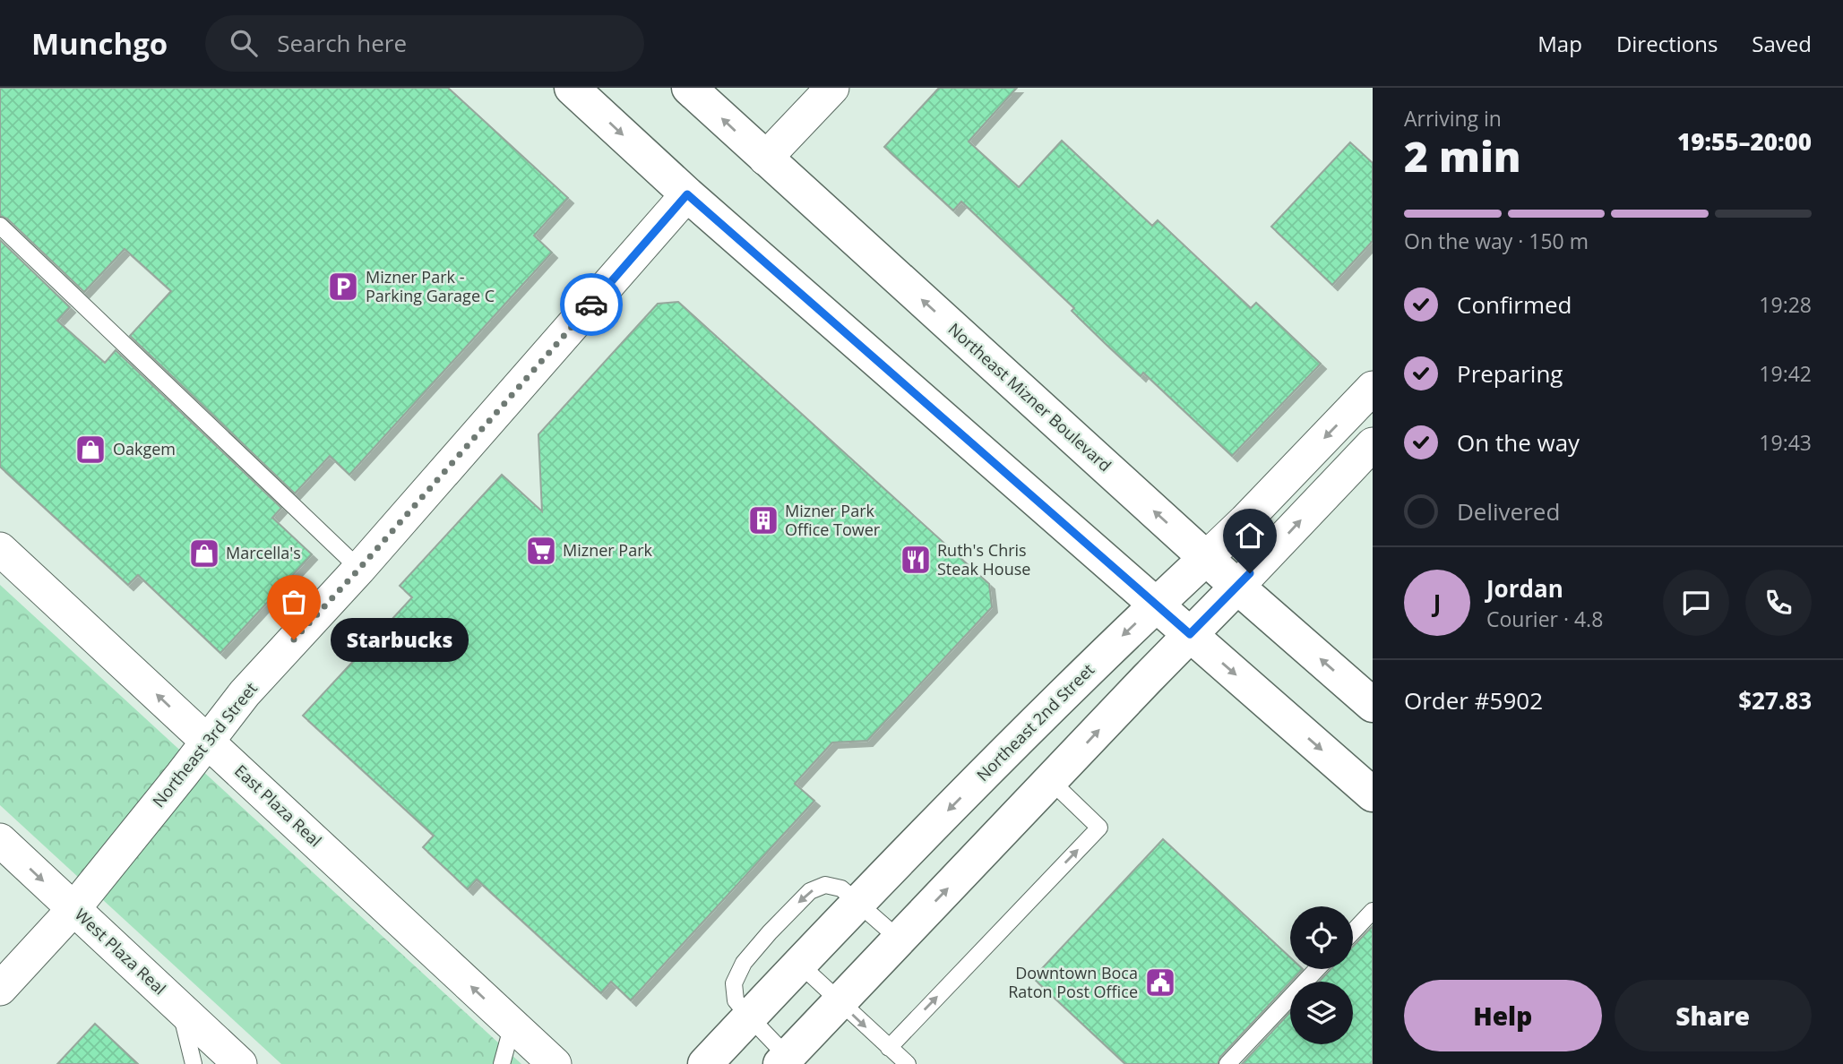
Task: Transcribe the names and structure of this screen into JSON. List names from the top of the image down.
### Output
{
  "streets": {
    "main road": ["Northeast Mizner Boulevard", "Northeast 2nd Street"],
    "street": ["Northeast 3rd Street", "East Plaza Real", "West Plaza Real"]
  },
  "crossings": [
    ["Northeast Mizner Boulevard", "Northeast 2nd Street"],
    ["Northeast 3rd Street", "East Plaza Real"],
    ["Northeast 3rd Street", "West Plaza Real"]
  ],
  "one_way": ["Northeast 2nd Street", "East Plaza Real"],
  "places": {
    "parking": ["Mizner Park - Parking Garage C"],
    "shop": ["Oakgem", "Marcella's"],
    "building": ["Mizner Park Office Tower"],
    "supermarket": ["Mizner Park"],
    "restaurant": ["Ruth's Chris Steak House"],
    "other": ["Starbucks"],
    "public building": ["Downtown Boca Raton Post Office"]
  },
  "page": {
    "header": "Munchgo",
    "search": "Search here",
    "nav": ["Map", "Directions", "Saved"],
    "heading": ["2 min", "Arriving in", "19:55–20:00"],
    "panel": [
      "Jordan",
      "Courier · 4.8",
      "Order #5902",
      "$27.83"
    ],
    "bar": "On the way · 150 m",
    "list": [
      ["Confirmed", "19:28"],
      ["Preparing", "19:42"],
      ["On the way", "19:43"],
      "Delivered"
    ],
    "round": "J",
    "bubble": "Starbucks",
    "buttons": ["Help", "Share"]
  }
}
